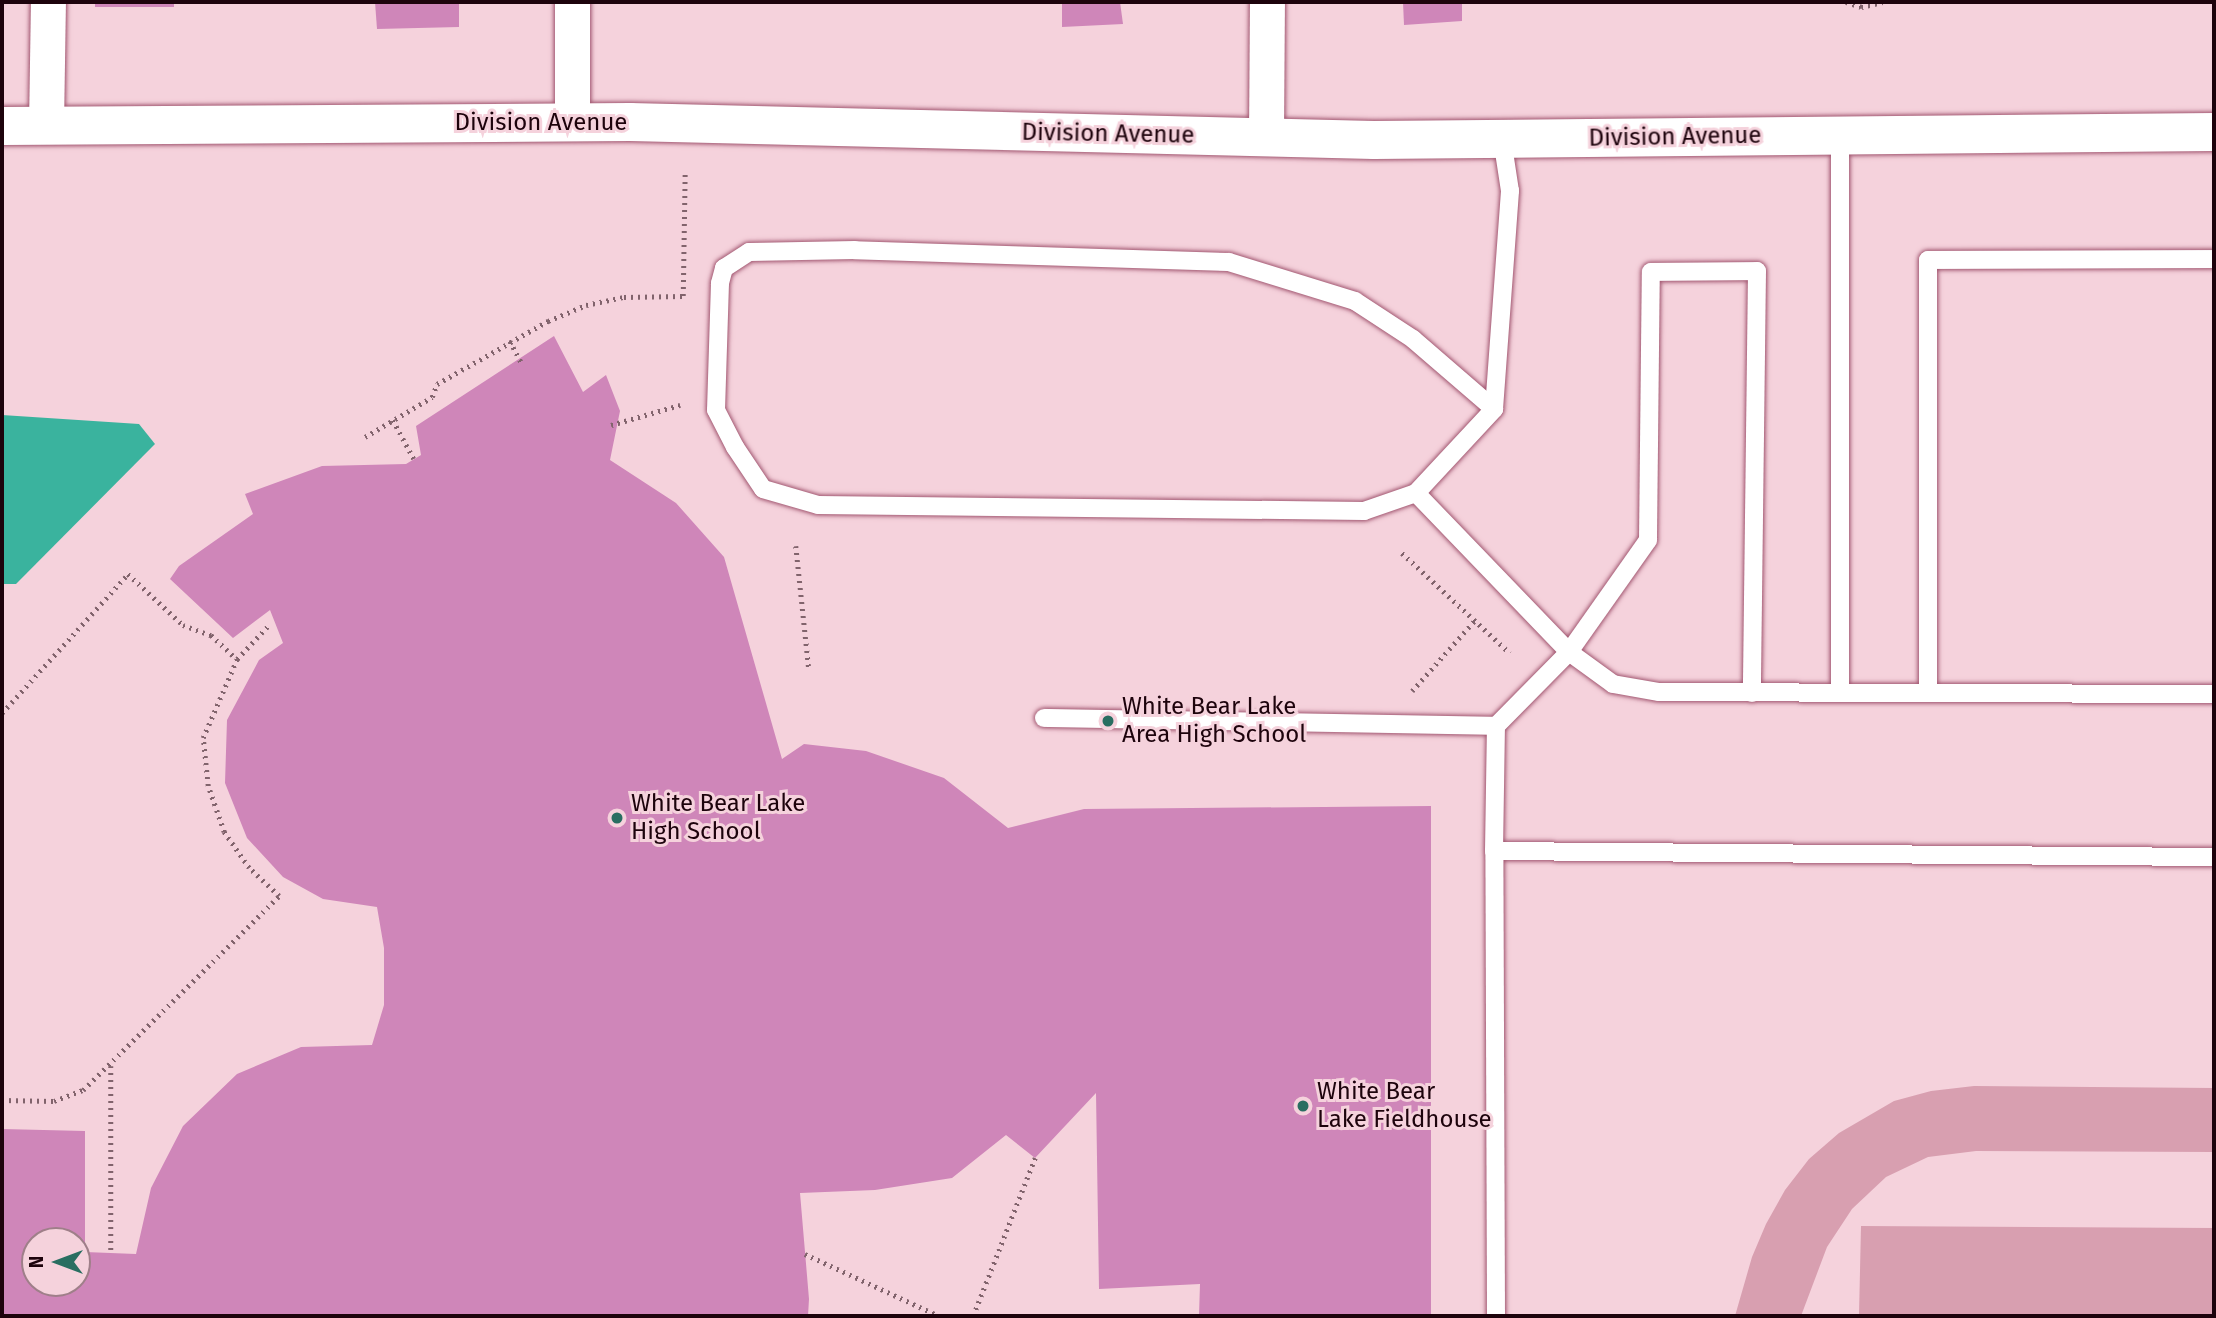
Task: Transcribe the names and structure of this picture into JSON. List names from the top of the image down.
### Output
{
  "streets": {
    "street": ["Division Avenue"]
  },
  "places": ["White Bear Lake Area High School", "White Bear Lake High School", "White Bear Lake Fieldhouse"],
  "north": "left"
}
